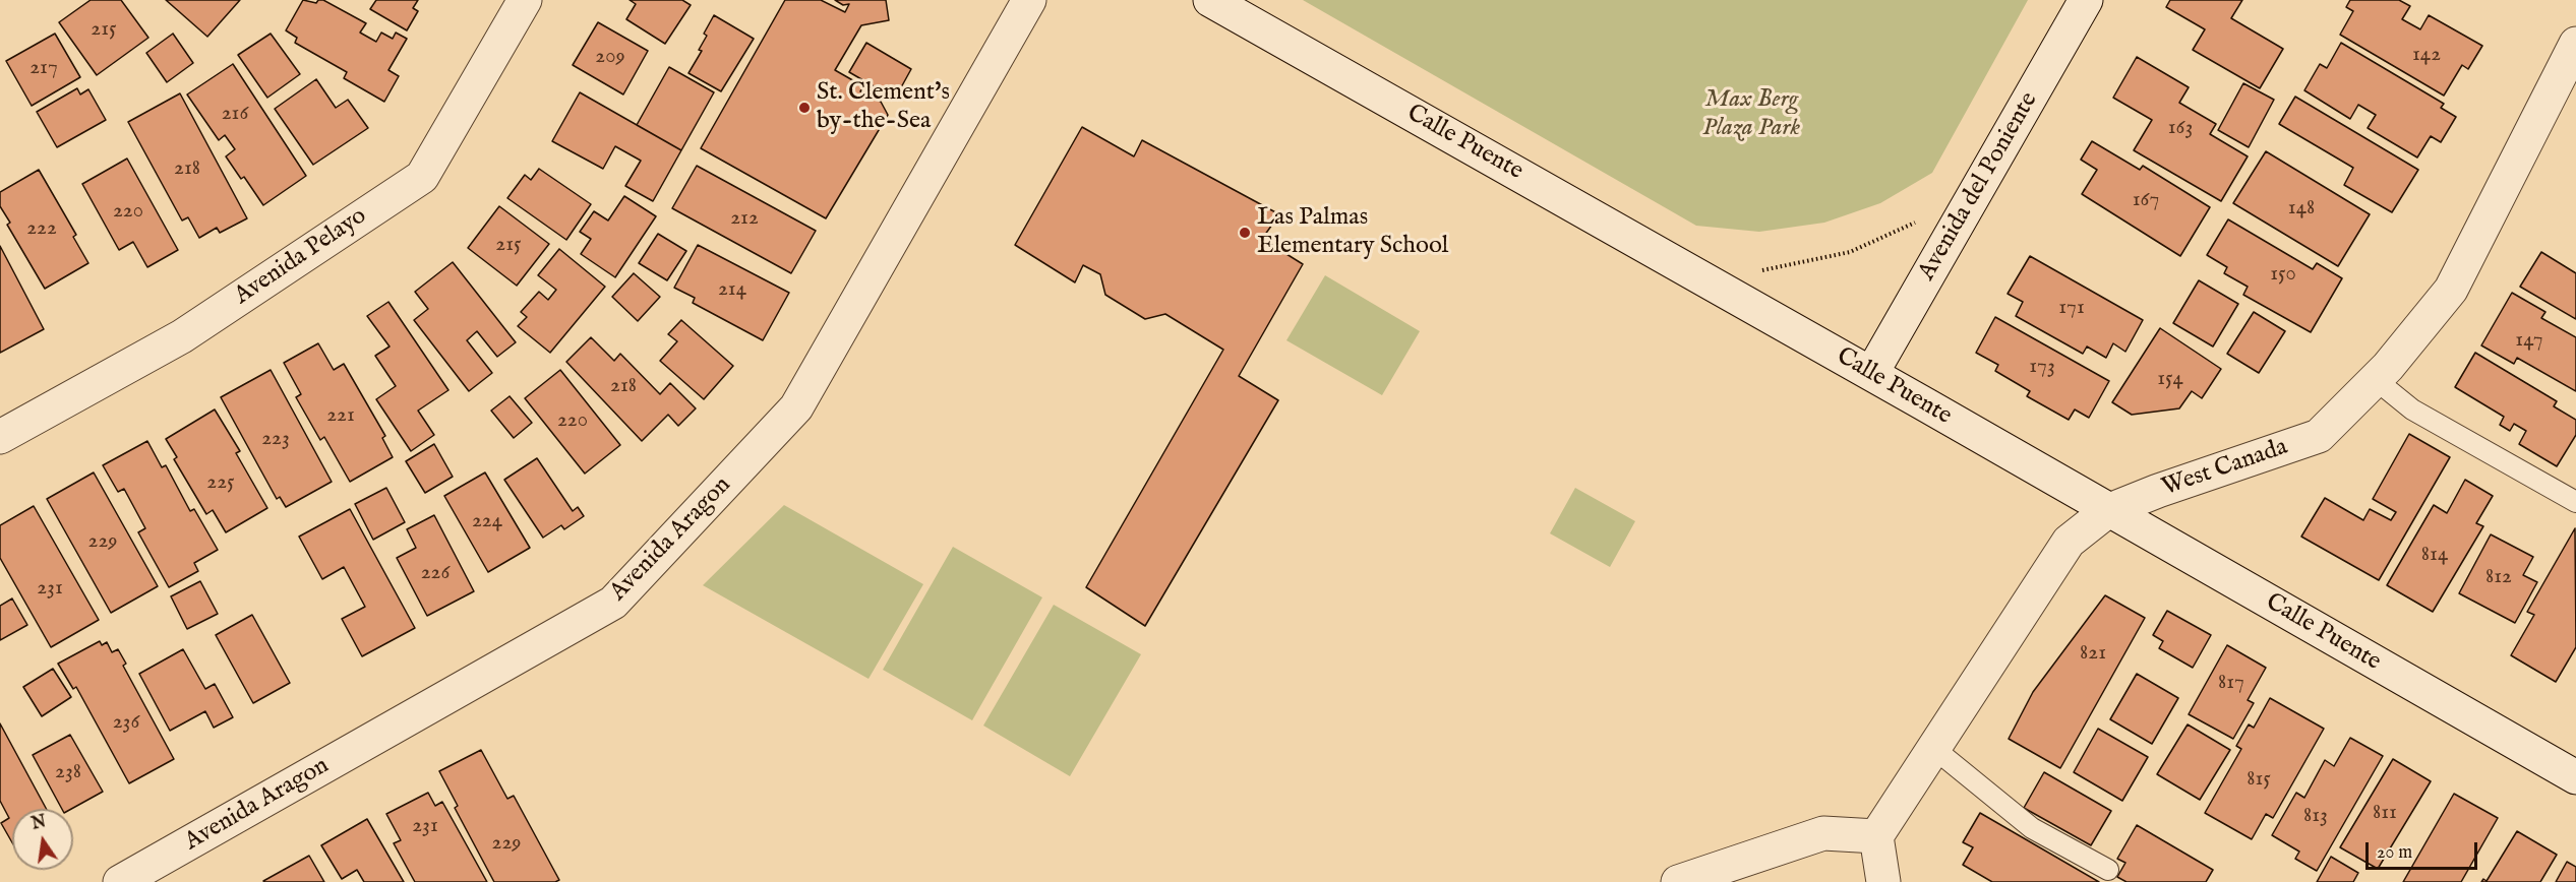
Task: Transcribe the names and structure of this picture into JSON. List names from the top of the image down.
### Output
{
  "streets": {
    "street": [
      "Calle Puente",
      "Avenida del Poniente",
      "Avenida Pelayo",
      "West Canada",
      "Avenida Aragon"
    ]
  },
  "crossings": [
    ["Calle Puente", "Avenida del Poniente"],
    ["Calle Puente", "West Canada"]
  ],
  "parks": ["Max Berg Plaza Park"],
  "places": ["St. Clement's by-the-Sea", "Las Palmas Elementary School"],
  "house_numbers": [
    "215",
    "142",
    "209",
    "217",
    "216",
    "163",
    "218",
    "167",
    "148",
    "220",
    "212",
    "222",
    "215",
    "150",
    "214",
    "171",
    "147",
    "173",
    "154",
    "218",
    "221",
    "220",
    "223",
    "225",
    "224",
    "229",
    "814",
    "226",
    "812",
    "231",
    "821",
    "817",
    "236",
    "238",
    "815",
    "811",
    "813",
    "231",
    "229"
  ],
  "scale_bar": "20 m",
  "north": "top"
}
